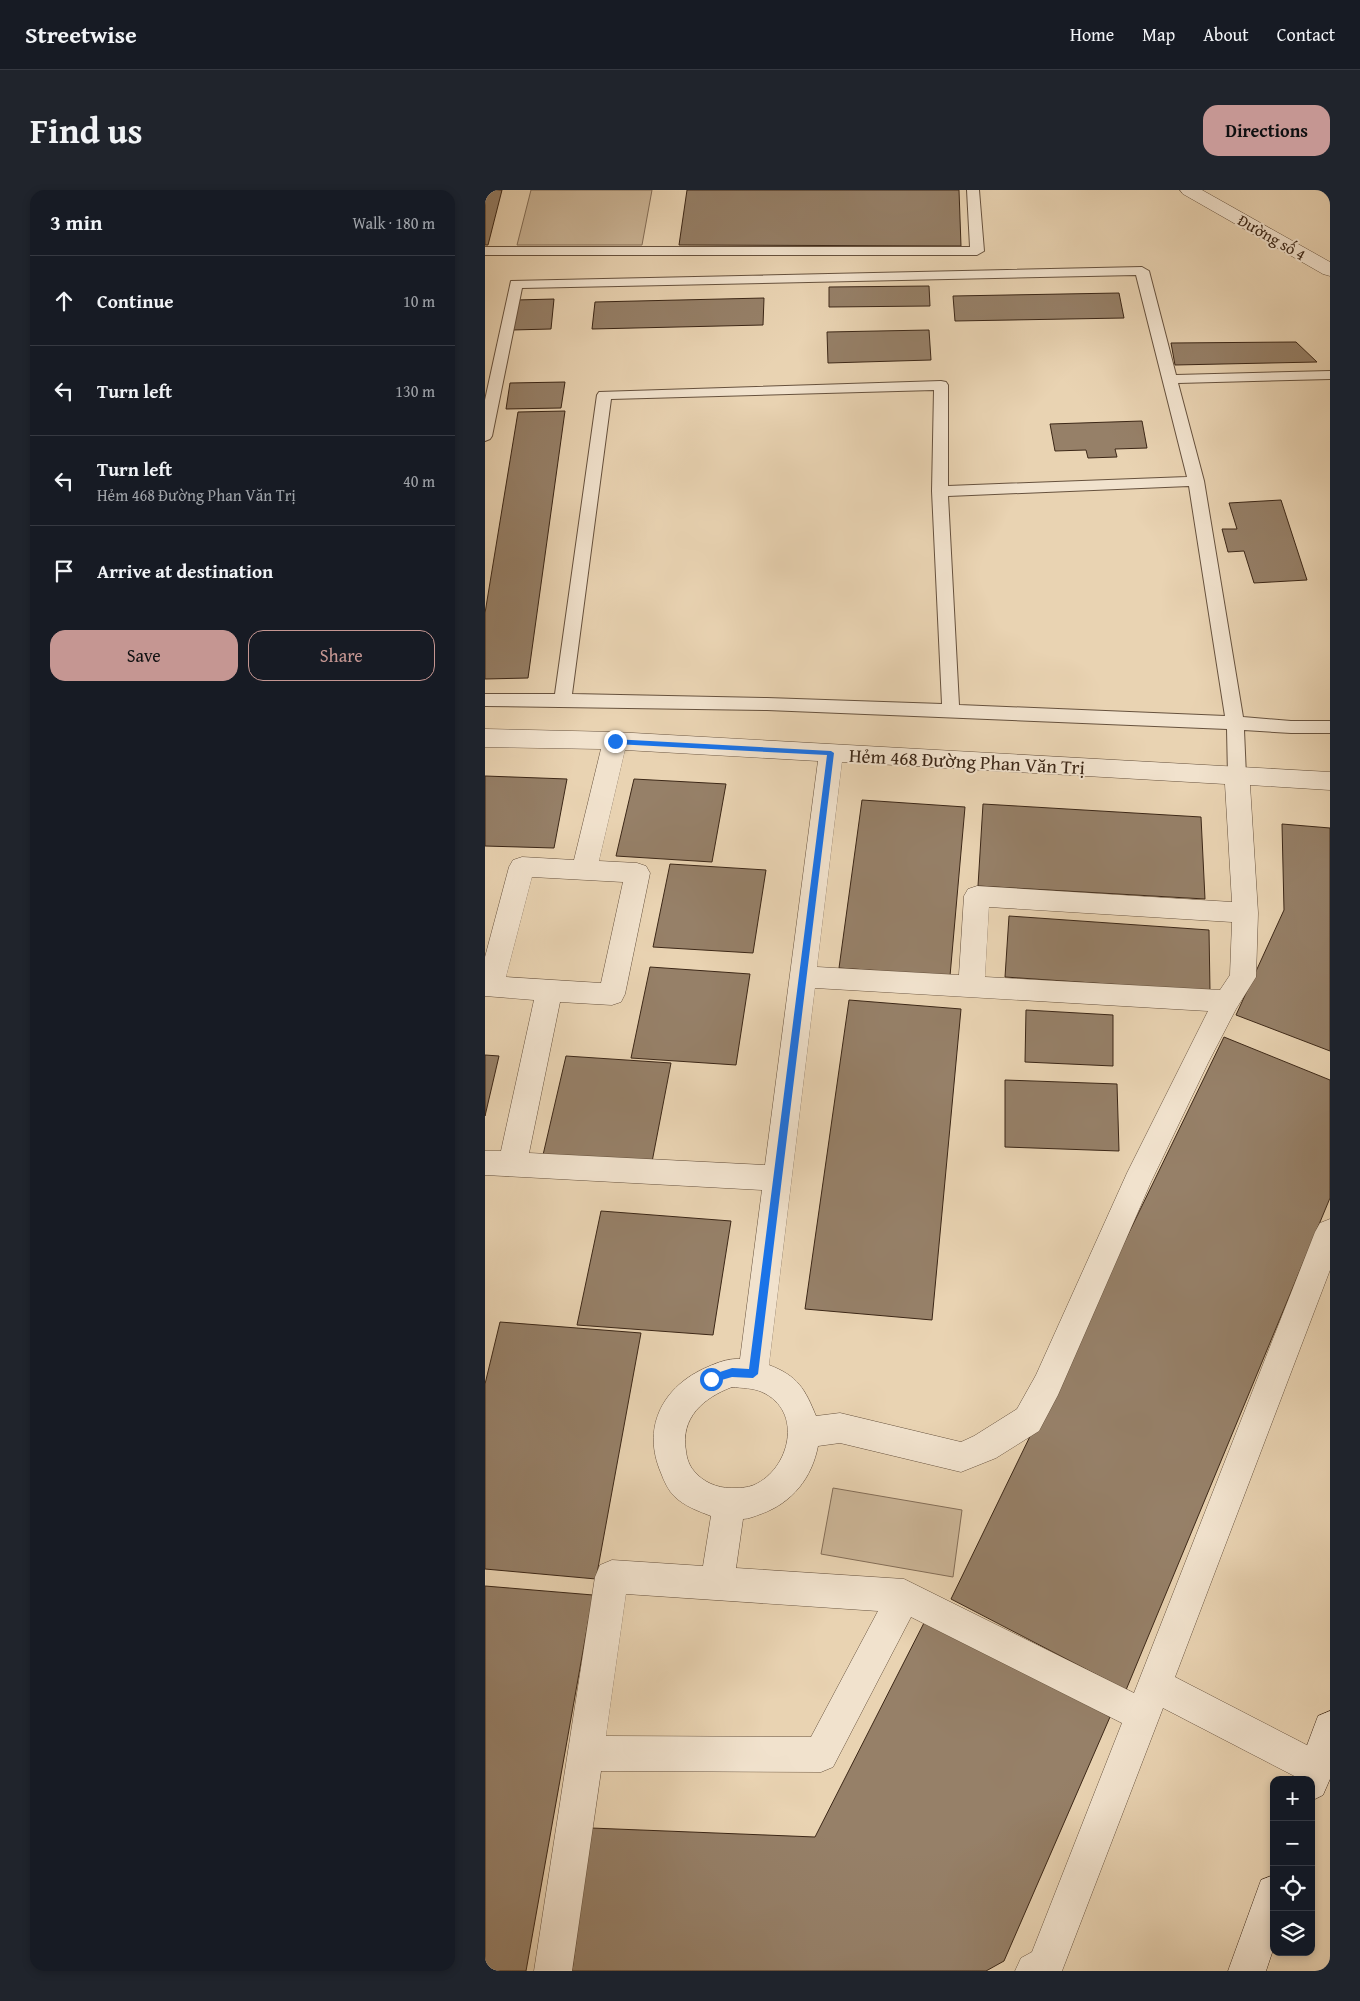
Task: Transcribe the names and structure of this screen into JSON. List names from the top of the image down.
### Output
{
  "streets": {
    "street": ["Đường số 4", "Hẻm 468 Đường Phan Văn Trị"]
  },
  "page": {
    "header": "Streetwise",
    "nav": [
      "Home",
      "Map",
      "About",
      "Contact"
    ],
    "title": "Find us",
    "buttons": [
      "Directions",
      ["Save", "Share"]
    ],
    "heading": ["3 min", "Walk · 180 m"],
    "list": [
      ["Continue", "10 m"],
      ["Turn left", "130 m"],
      ["Turn left", "Hẻm 468 Đường Phan Văn Trị", "40 m"],
      "Arrive at destination"
    ],
    "map_buttons": ["+", "−"]
  }
}
